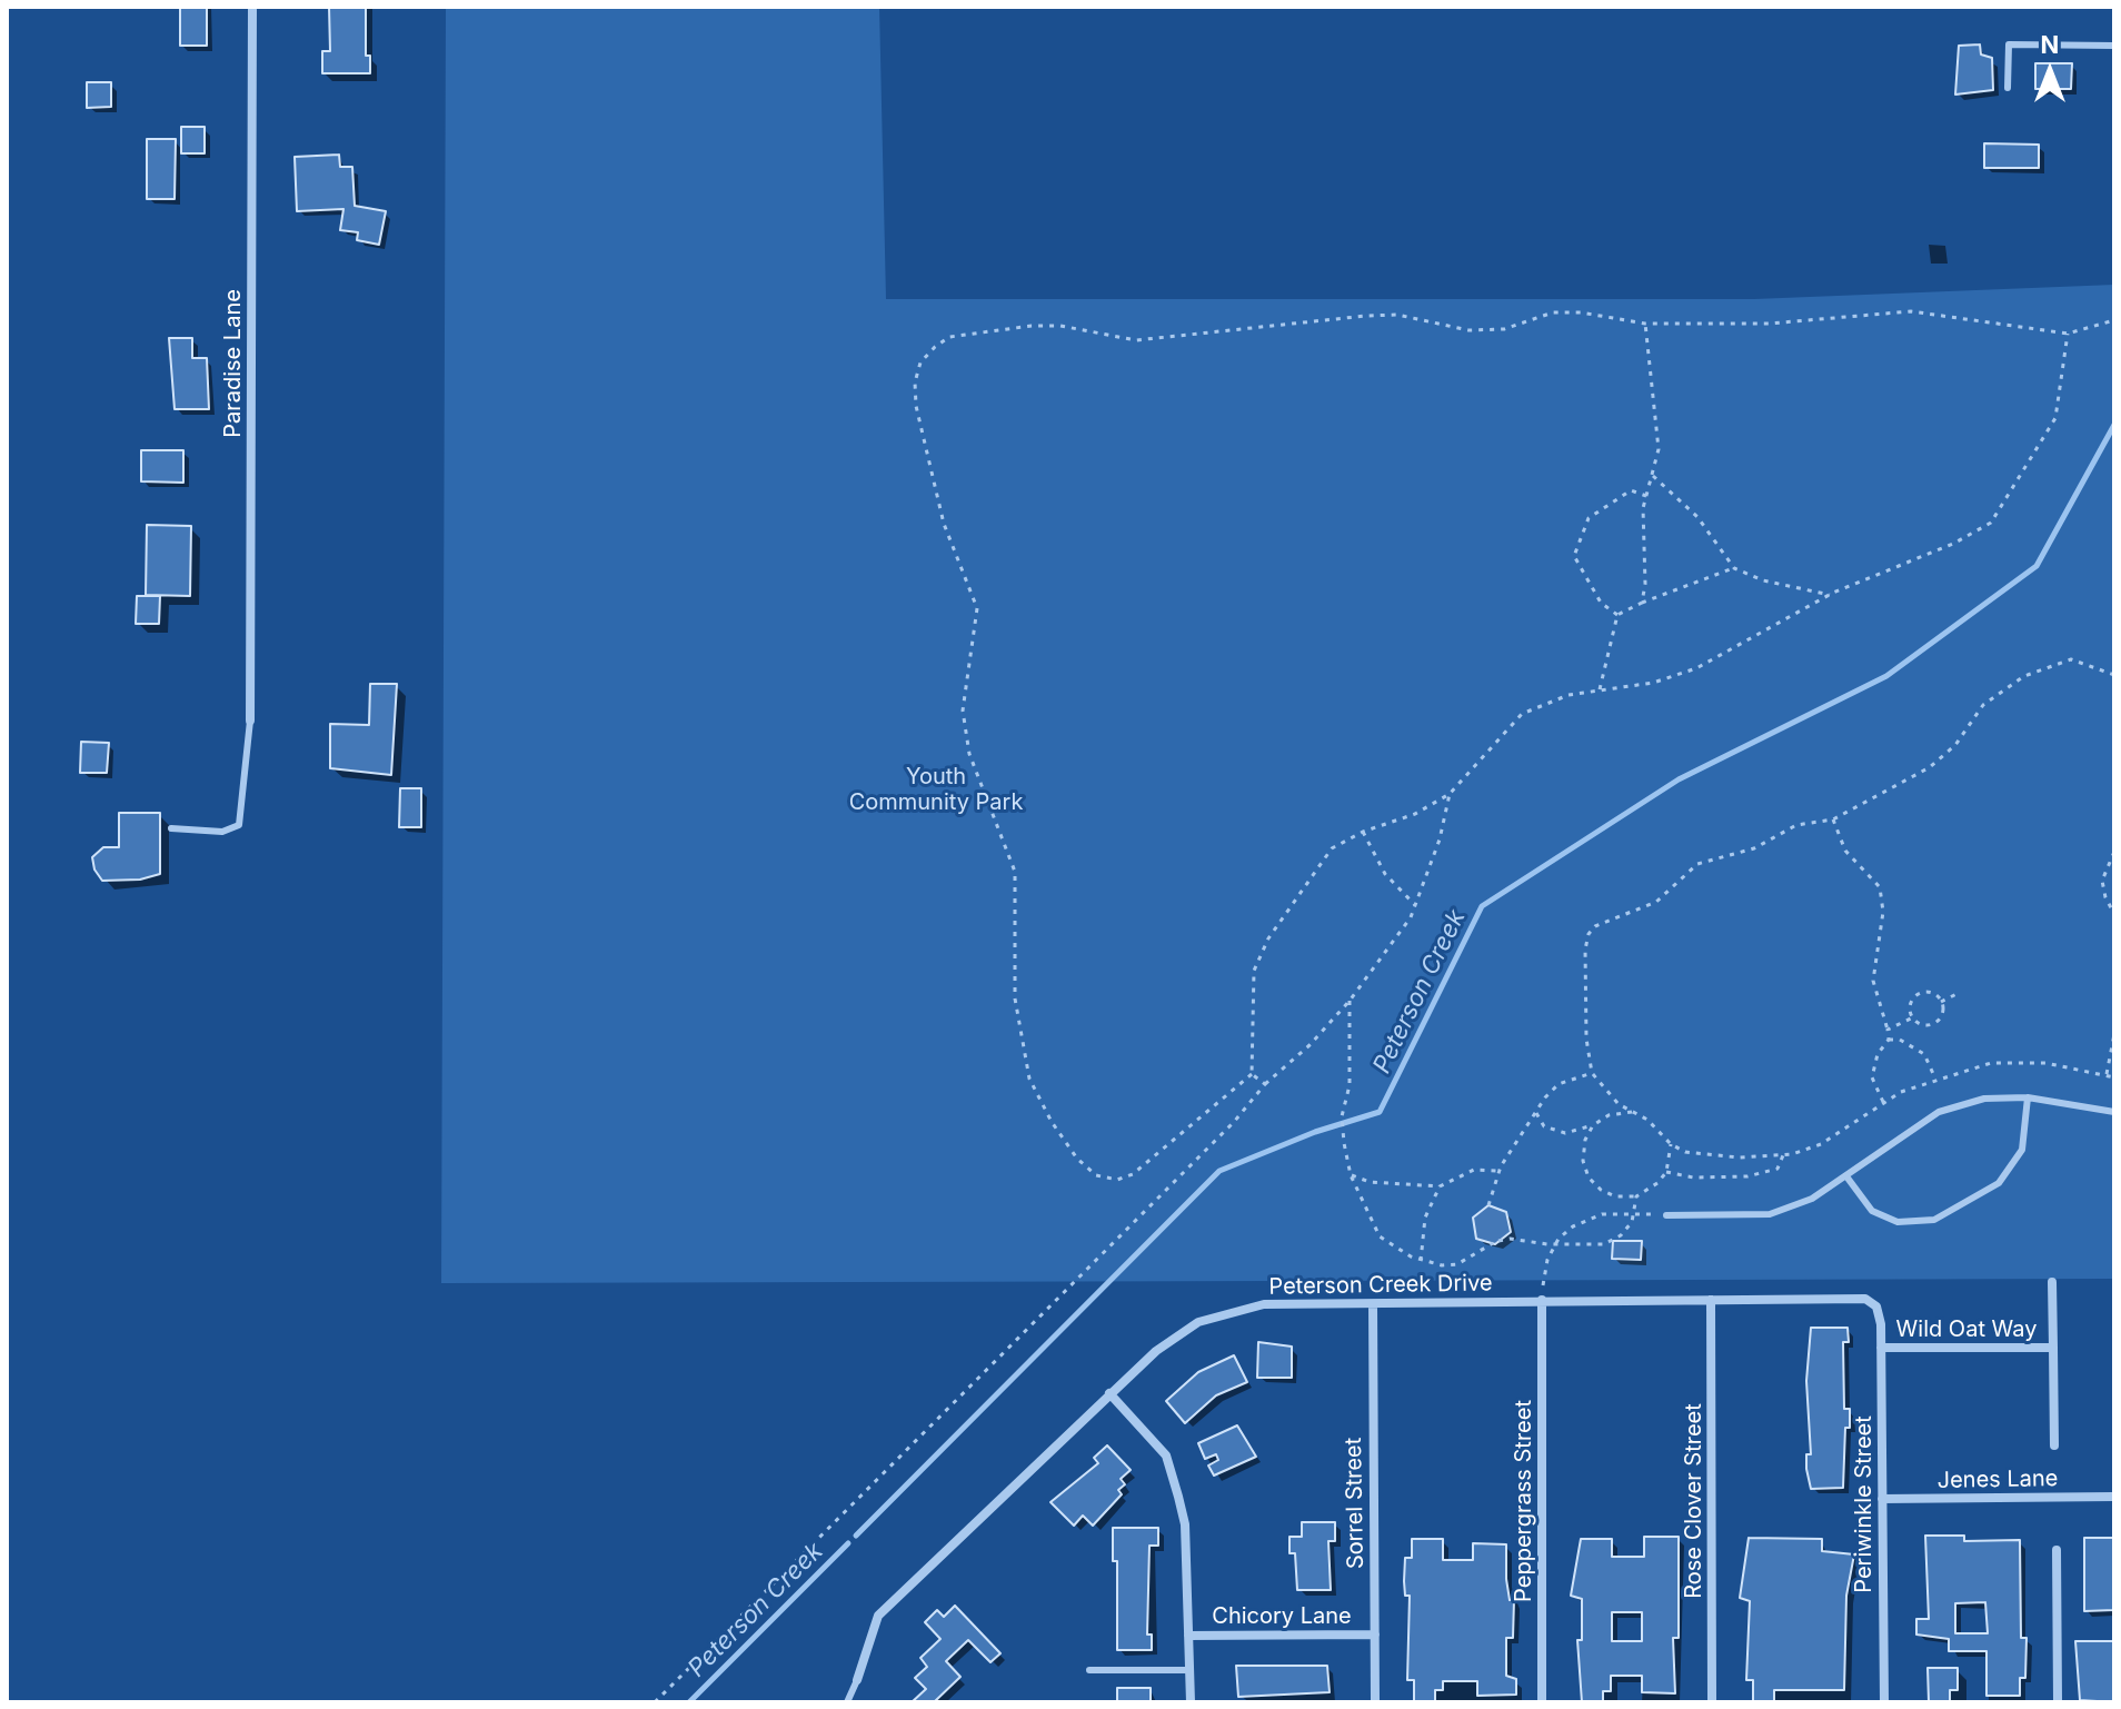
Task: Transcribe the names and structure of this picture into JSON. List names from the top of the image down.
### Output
{
  "streets": {
    "street": [
      "Paradise Lane",
      "Peterson Creek Drive",
      "Wild Oat Way",
      "Jenes Lane",
      "Peppergrass Street",
      "Rose Clover Street",
      "Sorrel Street",
      "Periwinkle Street",
      "Chicory Lane"
    ]
  },
  "crossings": [
    ["Peterson Creek Drive", "Peppergrass Street"],
    ["Peterson Creek Drive", "Rose Clover Street"],
    ["Peterson Creek Drive", "Sorrel Street"],
    ["Peterson Creek Drive", "Periwinkle Street"],
    ["Wild Oat Way", "Periwinkle Street"],
    ["Jenes Lane", "Periwinkle Street"],
    ["Sorrel Street", "Chicory Lane"]
  ],
  "water": ["Peterson Creek"],
  "parks": ["Youth Community Park"],
  "north": "top"
}
